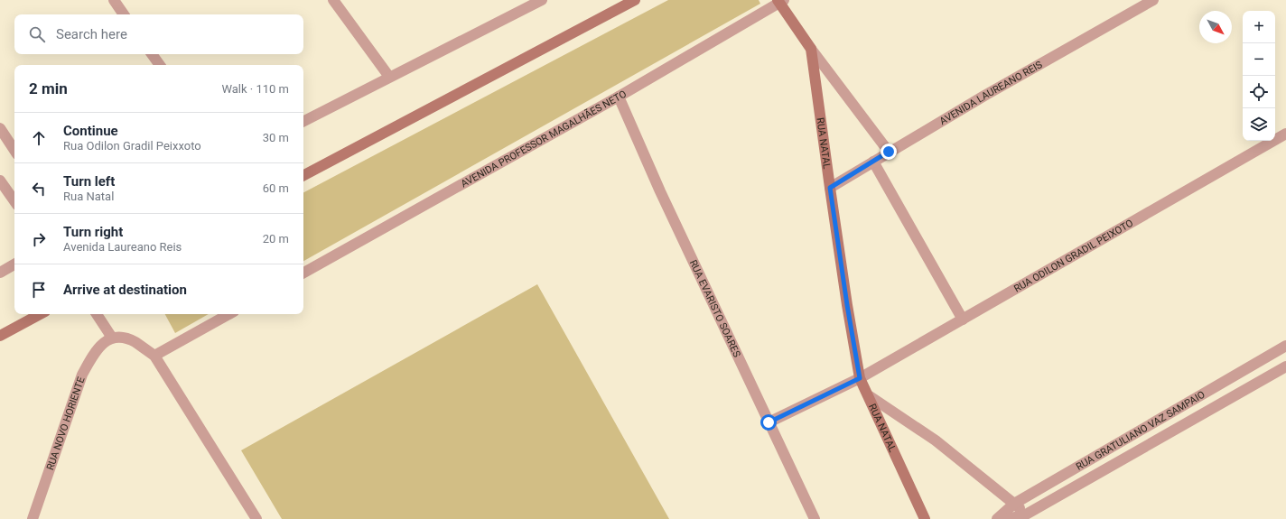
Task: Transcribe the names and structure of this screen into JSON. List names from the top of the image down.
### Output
{
  "streets": {
    "street": [
      "AVENIDA LAUREANO REIS",
      "AVENIDA PROFESSOR MAGALHÃES NETO",
      "RUA NATAL",
      "RUA ODILON GRADIL PEIXOTO",
      "RUA EVARISTO SOARES",
      "RUA NOVO HORIENTE",
      "RUA GRATULIANO VAZ SAMPAIO"
    ]
  },
  "crossings": [
    ["AVENIDA LAUREANO REIS", "RUA NATAL"],
    ["AVENIDA PROFESSOR MAGALHÃES NETO", "RUA NATAL"],
    ["AVENIDA PROFESSOR MAGALHÃES NETO", "RUA EVARISTO SOARES"],
    ["RUA NATAL", "RUA ODILON GRADIL PEIXOTO"],
    ["RUA ODILON GRADIL PEIXOTO", "RUA EVARISTO SOARES"]
  ],
  "north": "bottom right",
  "page": {
    "map_buttons": ["+", "−"],
    "search": "Search here",
    "heading": ["2 min", "Walk · 110 m"],
    "list": [
      ["Continue", "Rua Odilon Gradil Peixxoto", "30 m"],
      ["Turn left", "Rua Natal", "60 m"],
      ["Turn right", "Avenida Laureano Reis", "20 m"],
      "Arrive at destination"
    ]
  }
}
